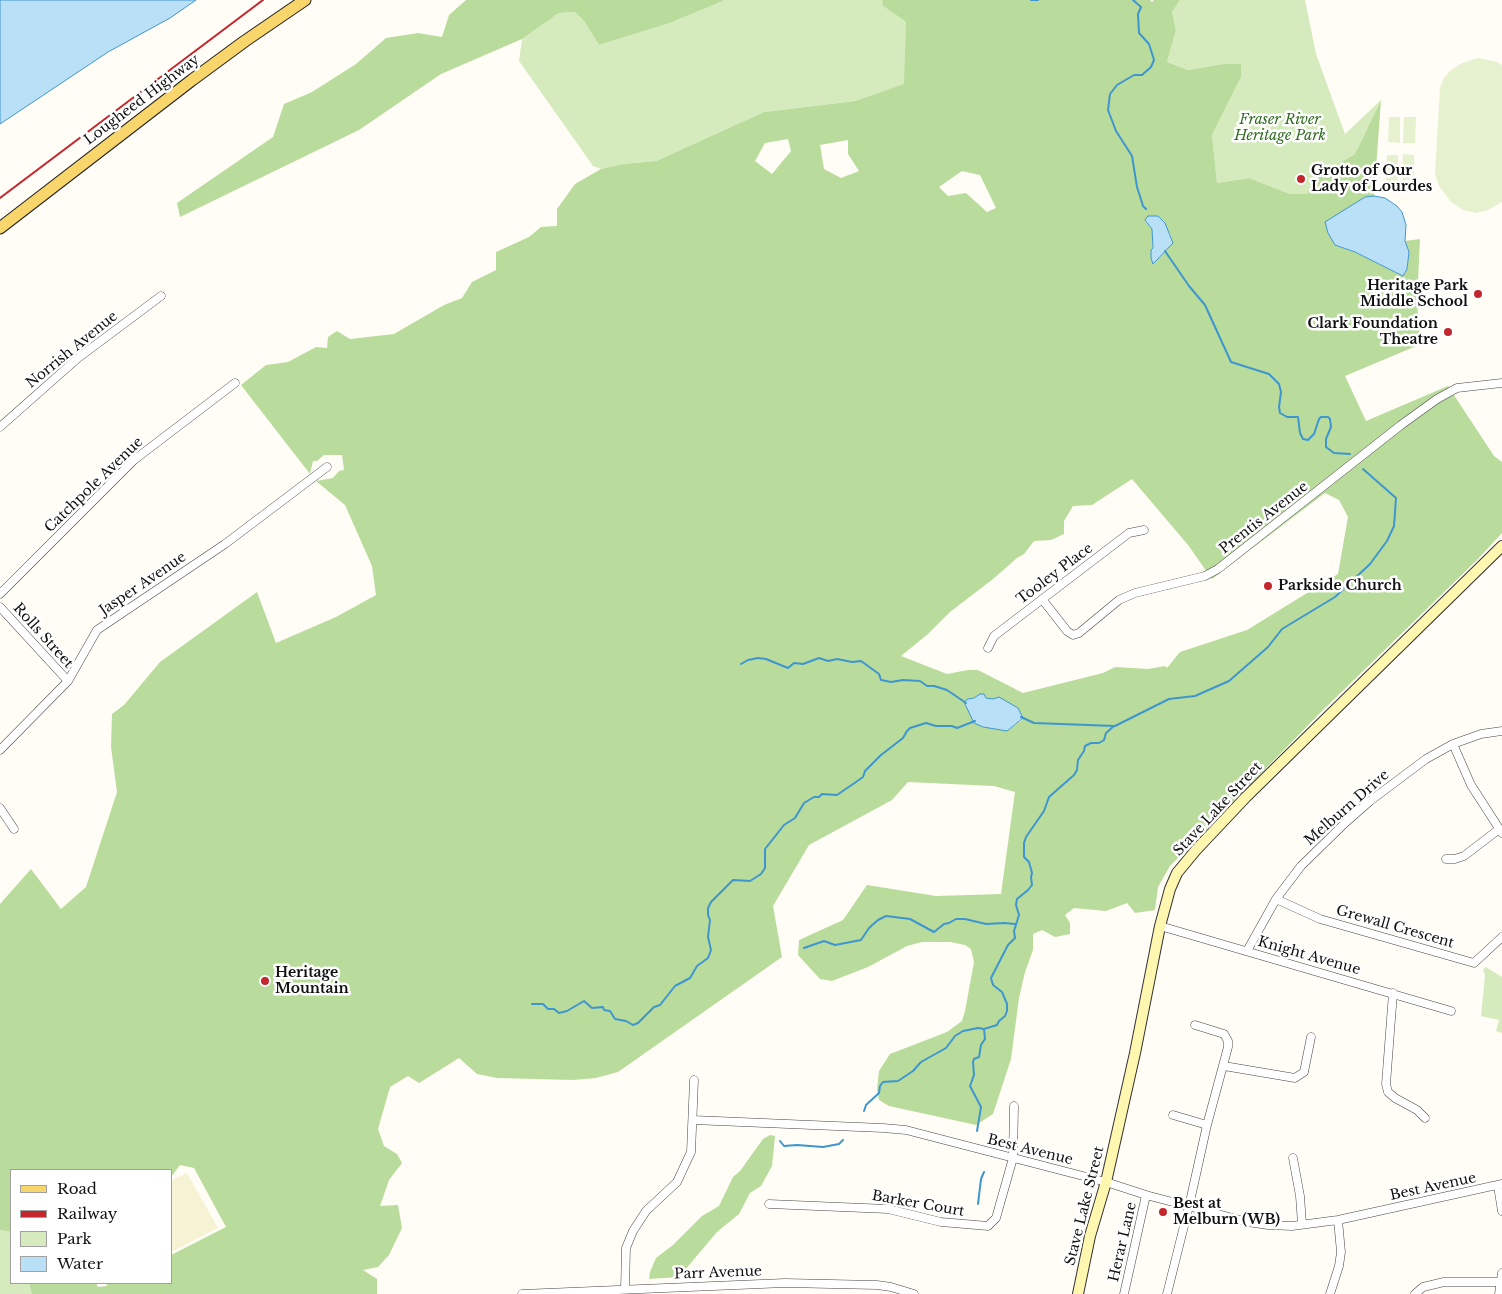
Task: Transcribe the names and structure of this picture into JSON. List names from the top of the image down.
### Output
{
  "streets": {
    "main road": ["Lougheed Highway", "Stave Lake Street"],
    "street": [
      "Norrish Avenue",
      "Catchpole Avenue",
      "Prentis Avenue",
      "Tooley Place",
      "Jasper Avenue",
      "Rolls Street",
      "Melburn Drive",
      "Grewall Crescent",
      "Knight Avenue",
      "Best Avenue",
      "Barker Court",
      "Herar Lane",
      "Parr Avenue"
    ]
  },
  "crossings": [
    ["Prentis Avenue", "Tooley Place"],
    ["Jasper Avenue", "Rolls Street"],
    ["Melburn Drive", "Grewall Crescent"],
    ["Melburn Drive", "Knight Avenue"],
    ["Stave Lake Street", "Knight Avenue"],
    ["Stave Lake Street", "Best Avenue"],
    ["Best Avenue", "Barker Court"],
    ["Best Avenue", "Herar Lane"]
  ],
  "parks": ["Fraser River Heritage Park"],
  "places": [
    "Grotto of Our Lady of Lourdes",
    "Heritage Park Middle School",
    "Clark Foundation Theatre",
    "Parkside Church",
    "Heritage Mountain",
    "Best at Melburn (WB)"
  ],
  "legend": [
    "Road",
    "Railway",
    "Park",
    "Water"
  ]
}
